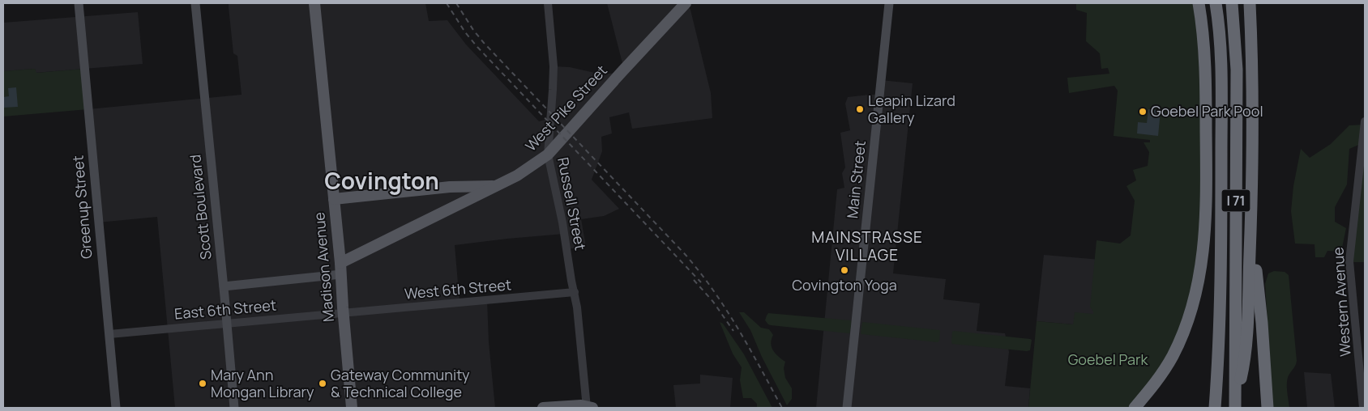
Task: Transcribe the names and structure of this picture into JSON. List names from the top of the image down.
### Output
{
  "streets": {
    "highway": ["I 71"],
    "main road": [
      "West Pike Street",
      "Main Street",
      "Greenup Street",
      "Scott Boulevard",
      "Madison Avenue"
    ],
    "street": [
      "Russell Street",
      "West 6th Street",
      "Western Avenue",
      "East 6th Street"
    ]
  },
  "crossings": [
    ["West Pike Street", "Russell Street"],
    ["West Pike Street", "Madison Avenue"],
    ["Russell Street", "West 6th Street"],
    ["Greenup Street", "East 6th Street"],
    ["Scott Boulevard", "East 6th Street"],
    ["Madison Avenue", "West 6th Street"],
    ["Madison Avenue", "East 6th Street"],
    ["West 6th Street", "East 6th Street"]
  ],
  "districts": ["Covington", "MAINSTRASSE VILLAGE"],
  "parks": ["Goebel Park"],
  "places": [
    "Leapin Lizard Gallery",
    "Goebel Park Pool",
    "Covington Yoga",
    "Mary Ann Mongan Library",
    "Gateway Community & Technical College"
  ]
}
